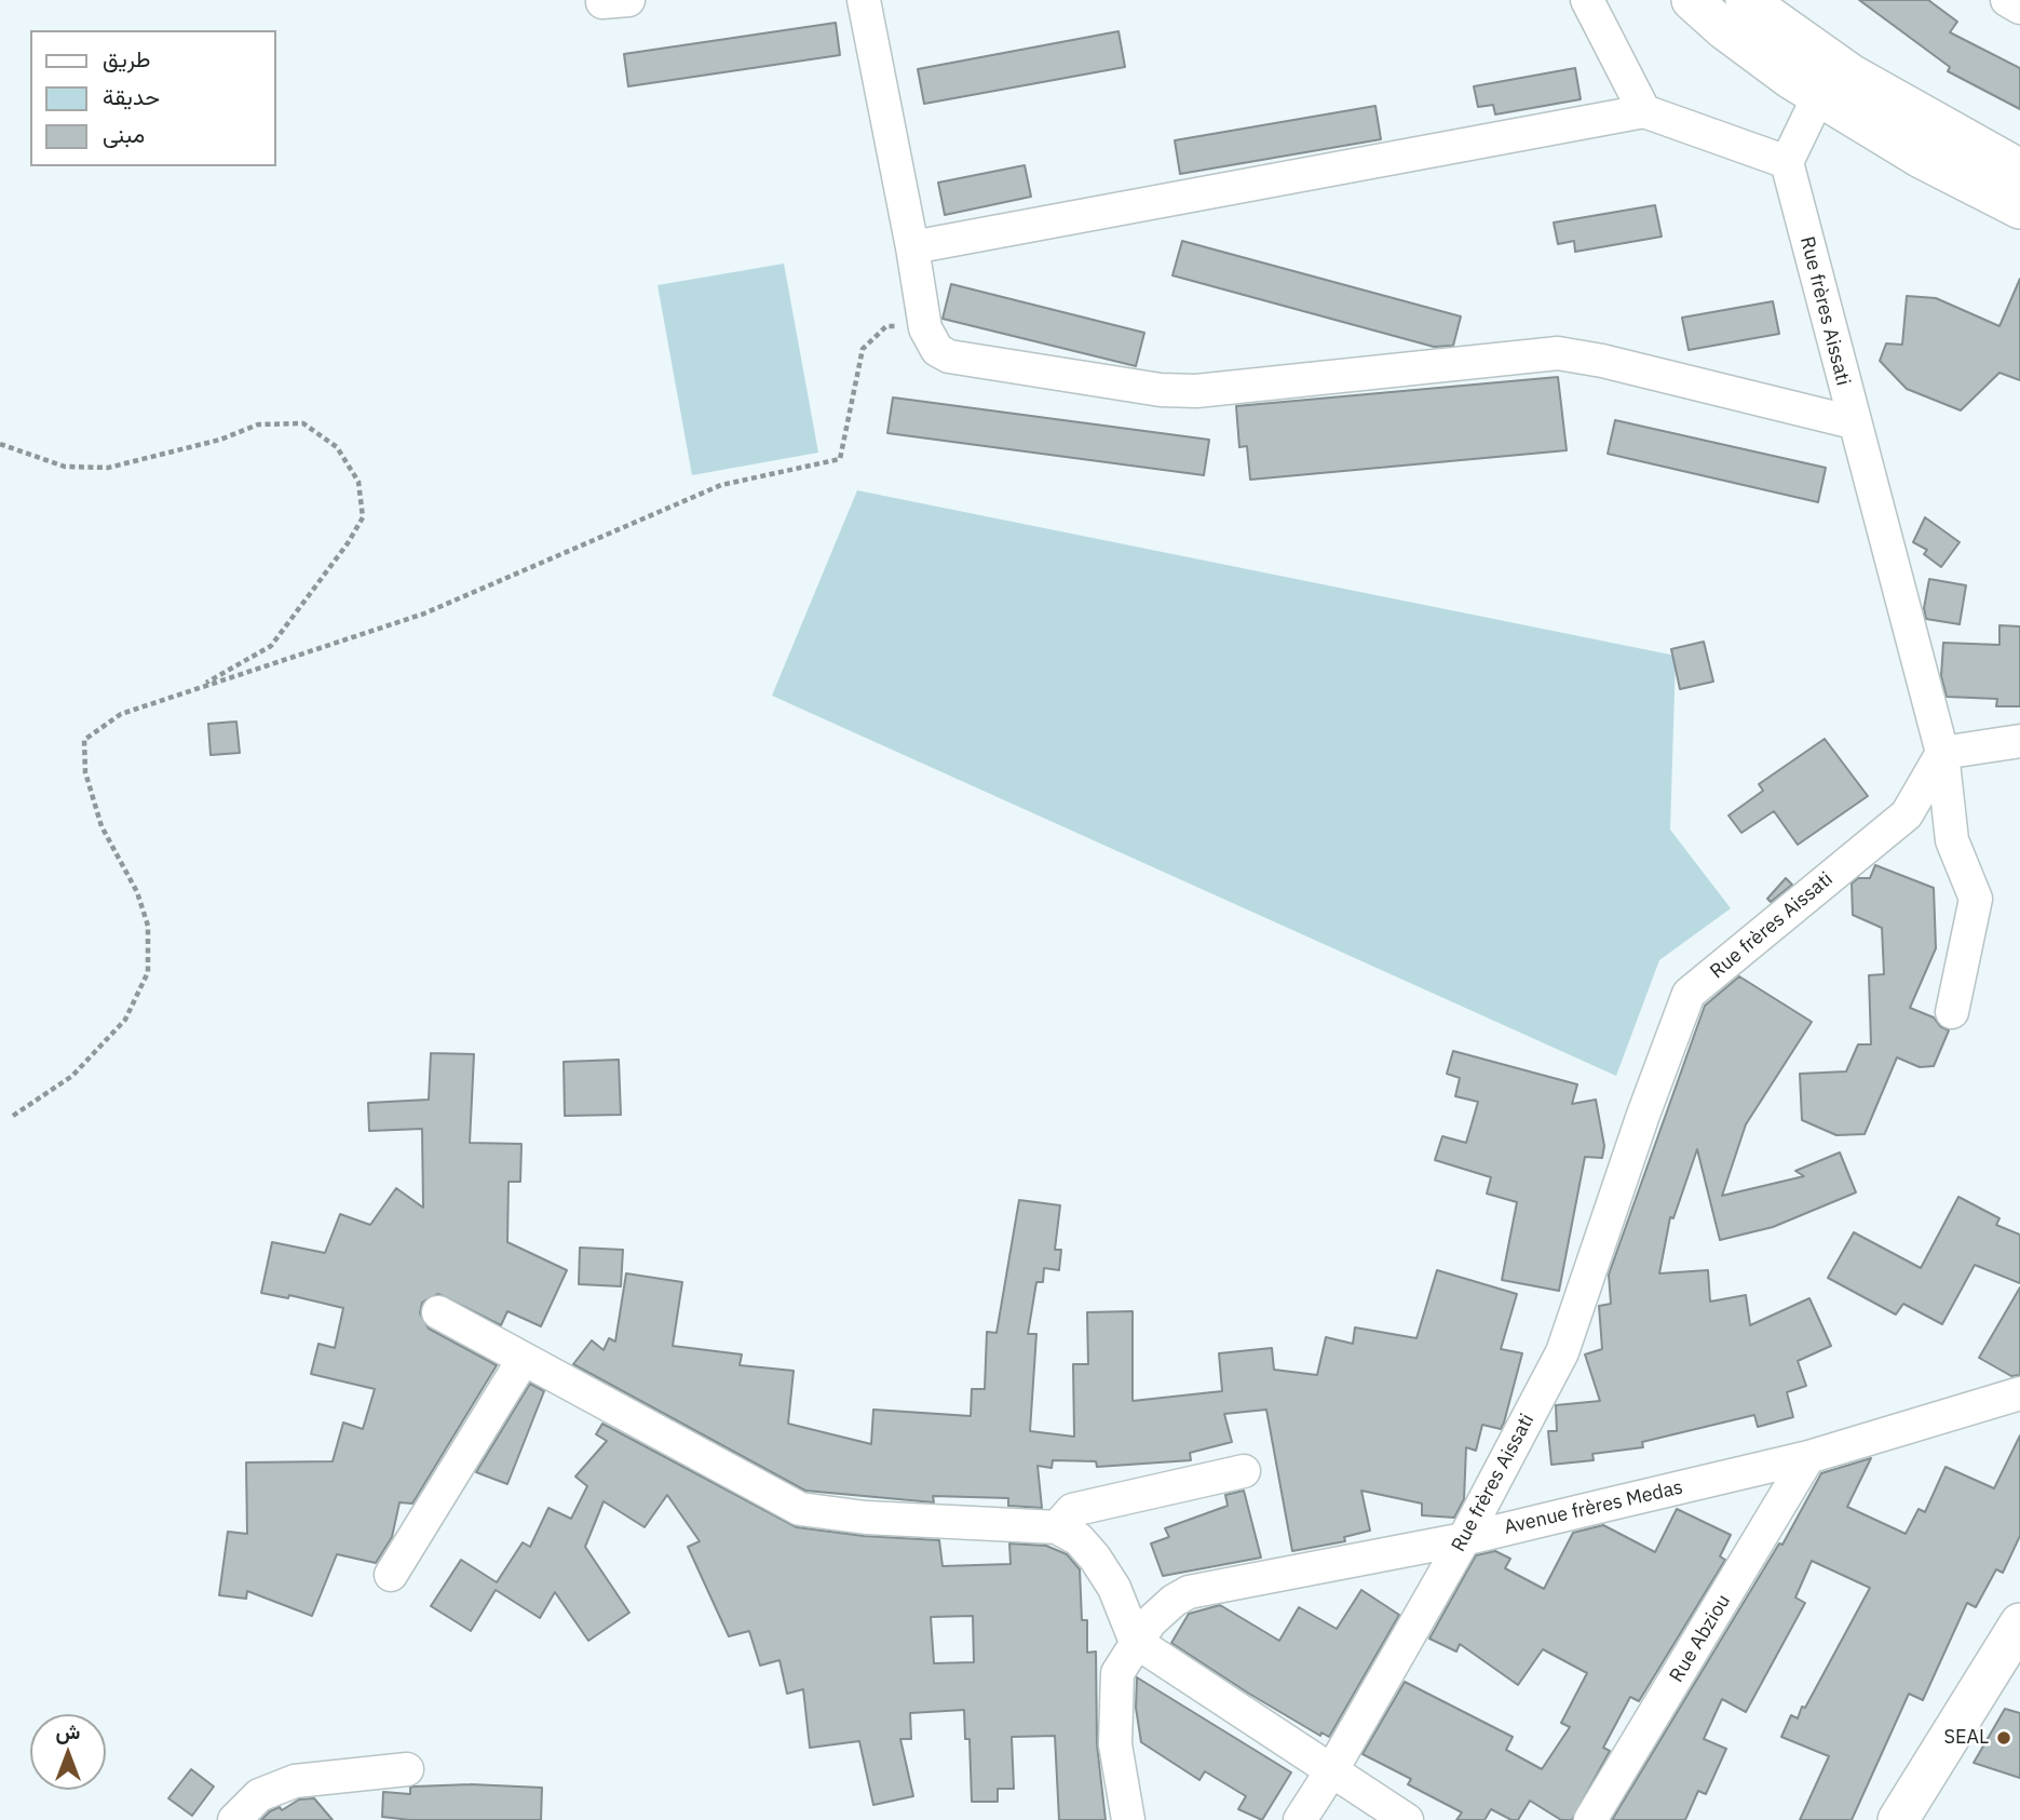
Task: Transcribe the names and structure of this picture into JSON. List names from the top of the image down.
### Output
{
  "streets": {
    "street": ["Rue frères Aissati", "Avenue frères Medas", "Rue Abziou"]
  },
  "crossings": [
    ["Rue frères Aissati", "Avenue frères Medas"],
    ["Avenue frères Medas", "Rue Abziou"]
  ],
  "places": ["SEAL"],
  "legend": ["طريق", "حديقة", "مبنى"],
  "north": "top"
}
